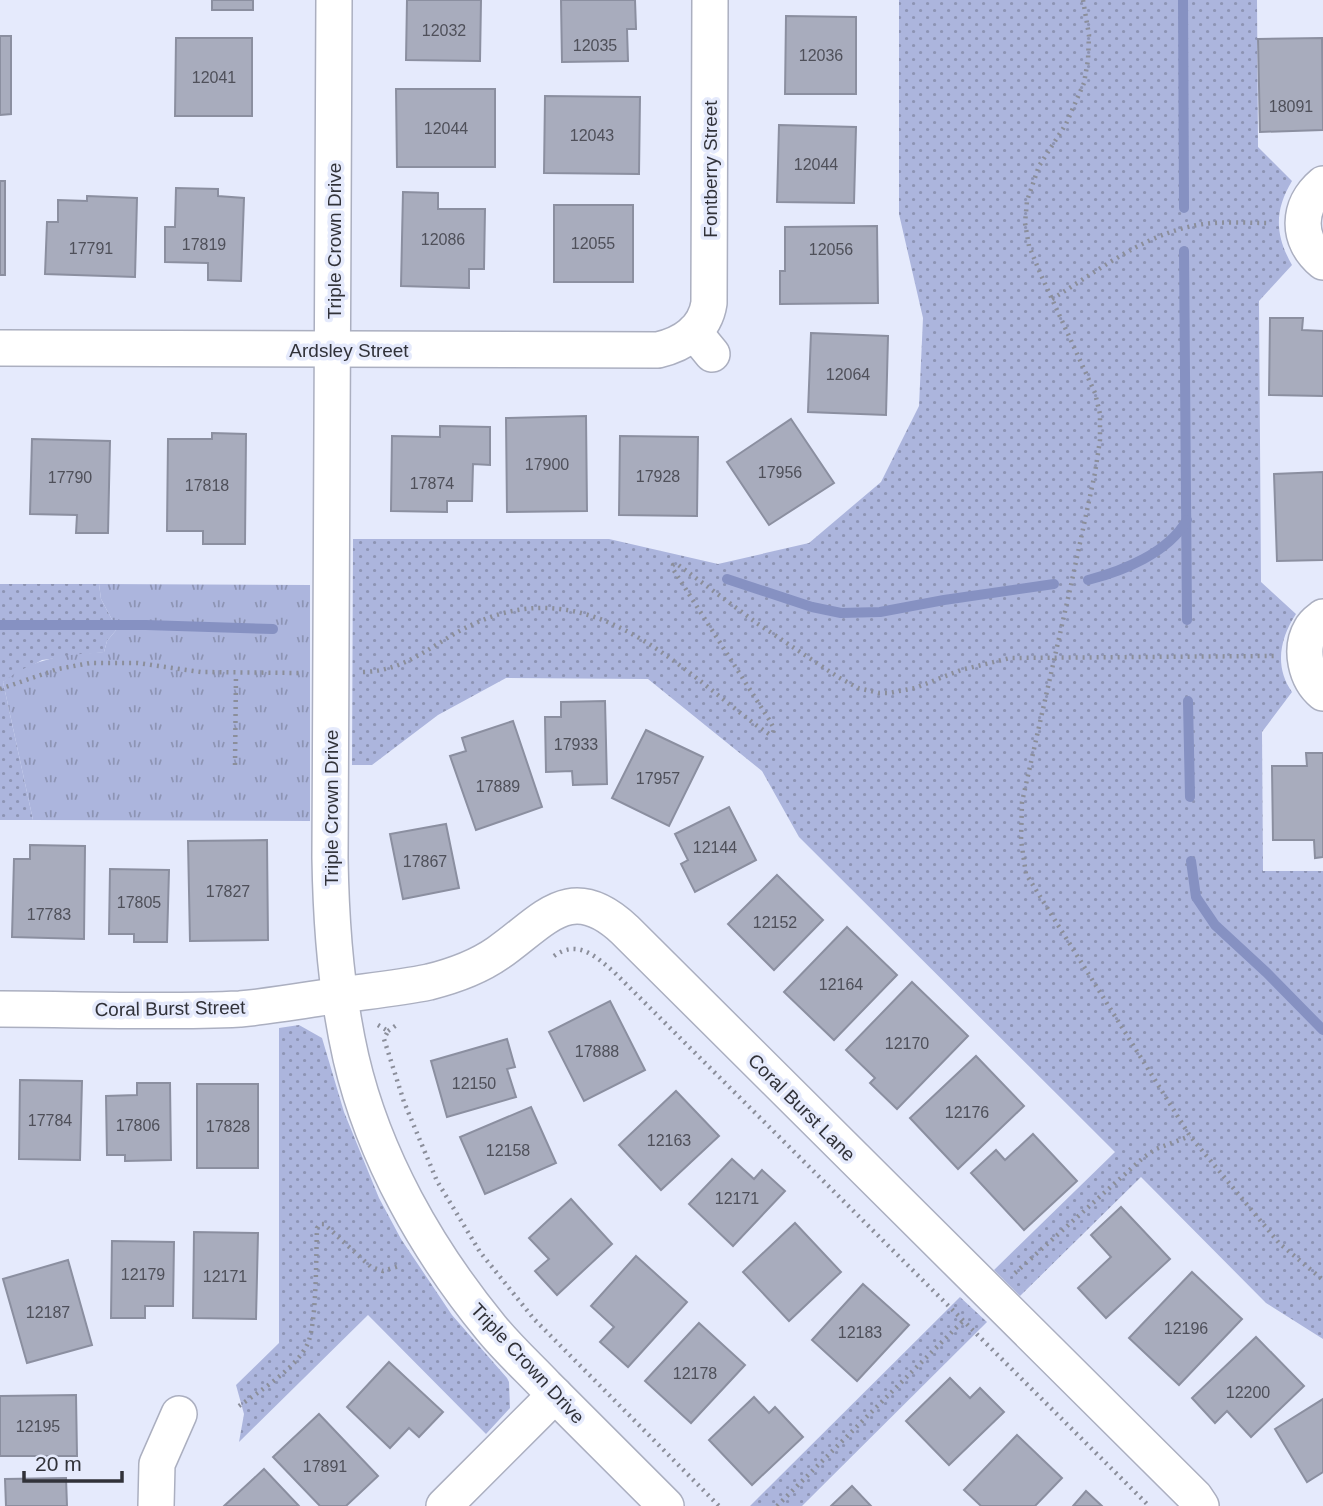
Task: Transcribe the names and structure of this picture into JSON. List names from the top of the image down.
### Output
{
  "streets": {
    "street": [
      "Fontberry Street",
      "Triple Crown Drive",
      "Ardsley Street",
      "Coral Burst Street",
      "Coral Burst Lane"
    ]
  },
  "crossings": [
    ["Fontberry Street", "Ardsley Street"],
    ["Triple Crown Drive", "Ardsley Street"],
    ["Triple Crown Drive", "Coral Burst Street"],
    ["Triple Crown Drive", "Coral Burst Lane"],
    ["Coral Burst Street", "Coral Burst Lane"]
  ],
  "house_numbers": [
    "12032",
    "12035",
    "12036",
    "12041",
    "18091",
    "12044",
    "12043",
    "12044",
    "12086",
    "12055",
    "17819",
    "17791",
    "12056",
    "12064",
    "17900",
    "17956",
    "17928",
    "17790",
    "17874",
    "17818",
    "17933",
    "17957",
    "17889",
    "12144",
    "17867",
    "17827",
    "17805",
    "17783",
    "12152",
    "12164",
    "12170",
    "17888",
    "12150",
    "12176",
    "17784",
    "17806",
    "17828",
    "12163",
    "12158",
    "12171",
    "12179",
    "12171",
    "12187",
    "12196",
    "12183",
    "12178",
    "12200",
    "12195",
    "17891"
  ],
  "scale_bar": "20 m"
}
